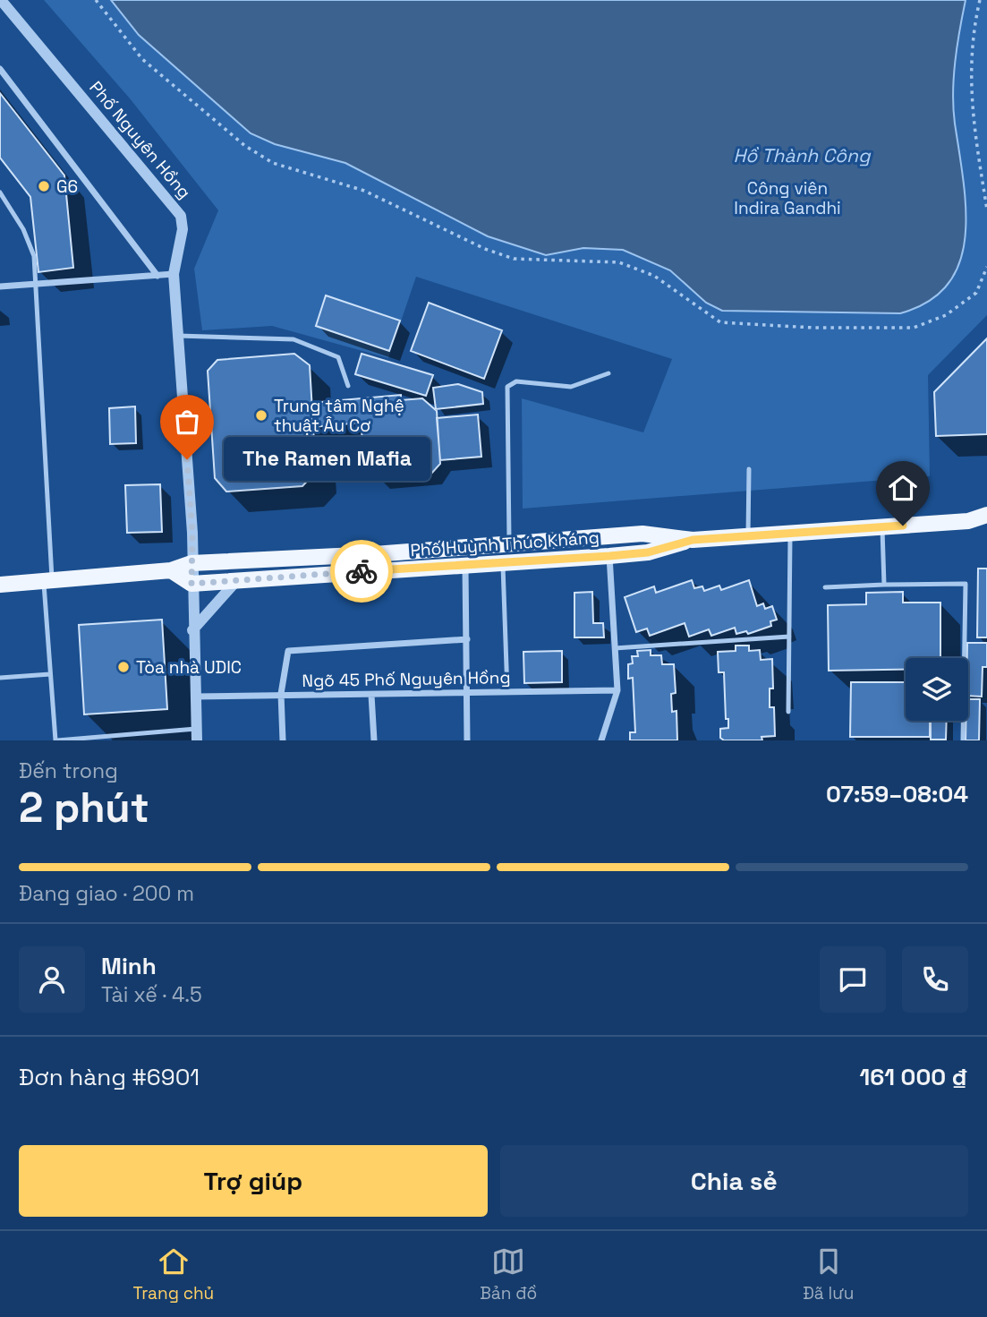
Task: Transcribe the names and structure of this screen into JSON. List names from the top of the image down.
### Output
{
  "streets": {
    "main road": ["Phố Huỳnh Thúc Kháng"],
    "street": ["Phố Nguyên Hồng", "Ngõ 45 Phố Nguyên Hồng"]
  },
  "crossings": [
    ["Phố Nguyên Hồng", "Phố Huỳnh Thúc Kháng"],
    ["Phố Nguyên Hồng", "Ngõ 45 Phố Nguyên Hồng"]
  ],
  "water": ["Hồ Thành Công"],
  "parks": ["Công viên Indira Gandhi"],
  "places": [
    "G6",
    "Trung tâm Nghệ thuật Âu Cơ",
    "The Ramen Mafia",
    "Tòa nhà UDIC"
  ],
  "page": {
    "bubble": "The Ramen Mafia",
    "heading": ["2 phút", "Đến trong", "07:59–08:04"],
    "panel": [
      "Minh",
      "Tài xế · 4.5",
      "Đơn hàng #6901",
      "161 000 ₫"
    ],
    "bar": "Đang giao · 200 m",
    "buttons": ["Trợ giúp", "Chia sẻ"],
    "tabs": ["Trang chủ", "Bản đồ", "Đã lưu"]
  }
}
